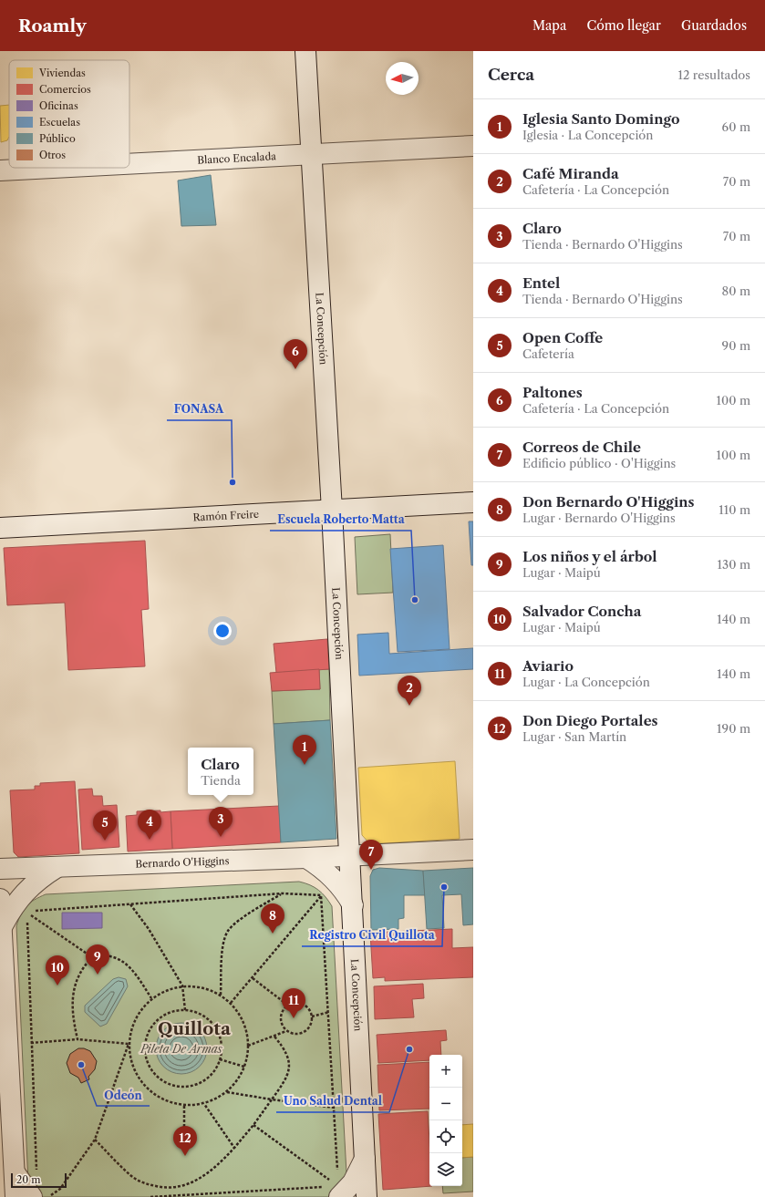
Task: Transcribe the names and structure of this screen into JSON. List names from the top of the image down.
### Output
{
  "streets": {
    "main road": [
      "Blanco Encalada",
      "La Concepción",
      "Ramón Freire",
      "Bernardo O'Higgins"
    ]
  },
  "crossings": [
    ["Blanco Encalada", "La Concepción"],
    ["La Concepción", "Ramón Freire"],
    ["La Concepción", "Bernardo O'Higgins"]
  ],
  "districts": ["Quillota"],
  "water": ["Pileta De Armas"],
  "places": [
    "FONASA",
    "Escuela Roberto Matta",
    "Registro Civil Quillota",
    "Uno Salud Dental",
    "Odeón"
  ],
  "legend": [
    "Viviendas",
    "Comercios",
    "Oficinas",
    "Escuelas",
    "Público",
    "Otros"
  ],
  "scale_bar": "20 m",
  "north": "left",
  "page": {
    "header": "Roamly",
    "nav": ["Mapa", "Cómo llegar", "Guardados"],
    "heading": ["Cerca", "12 resultados"],
    "list": [
      {
        "mark": "1",
        "name": "Iglesia Santo Domingo",
        "note": "Iglesia · La Concepción",
        "value": "60 m"
      },
      {
        "mark": "2",
        "name": "Café Miranda",
        "note": "Cafetería · La Concepción",
        "value": "70 m"
      },
      {
        "mark": "3",
        "name": "Claro",
        "note": "Tienda · Bernardo O'Higgins",
        "value": "70 m"
      },
      {
        "mark": "4",
        "name": "Entel",
        "note": "Tienda · Bernardo O'Higgins",
        "value": "80 m"
      },
      {
        "mark": "5",
        "name": "Open Coffe",
        "note": "Cafetería",
        "value": "90 m"
      },
      {
        "mark": "6",
        "name": "Paltones",
        "note": "Cafetería · La Concepción",
        "value": "100 m"
      },
      {
        "mark": "7",
        "name": "Correos de Chile",
        "note": "Edificio público · O'Higgins",
        "value": "100 m"
      },
      {
        "mark": "8",
        "name": "Don Bernardo O'Higgins",
        "note": "Lugar · Bernardo O'Higgins",
        "value": "110 m"
      },
      {
        "mark": "9",
        "name": "Los niños y el árbol",
        "note": "Lugar · Maipú",
        "value": "130 m"
      },
      {
        "mark": "10",
        "name": "Salvador Concha",
        "note": "Lugar · Maipú",
        "value": "140 m"
      },
      {
        "mark": "11",
        "name": "Aviario",
        "note": "Lugar · La Concepción",
        "value": "140 m"
      },
      {
        "mark": "12",
        "name": "Don Diego Portales",
        "note": "Lugar · San Martín",
        "value": "190 m"
      }
    ],
    "pins": [
      "6",
      "2",
      "1",
      "3",
      "4",
      "5",
      "7",
      "8",
      "9",
      "10",
      "11",
      "12"
    ],
    "popup": ["Claro", "Tienda"],
    "map_buttons": ["+", "−"],
    "scale": "20 m"
  }
}
